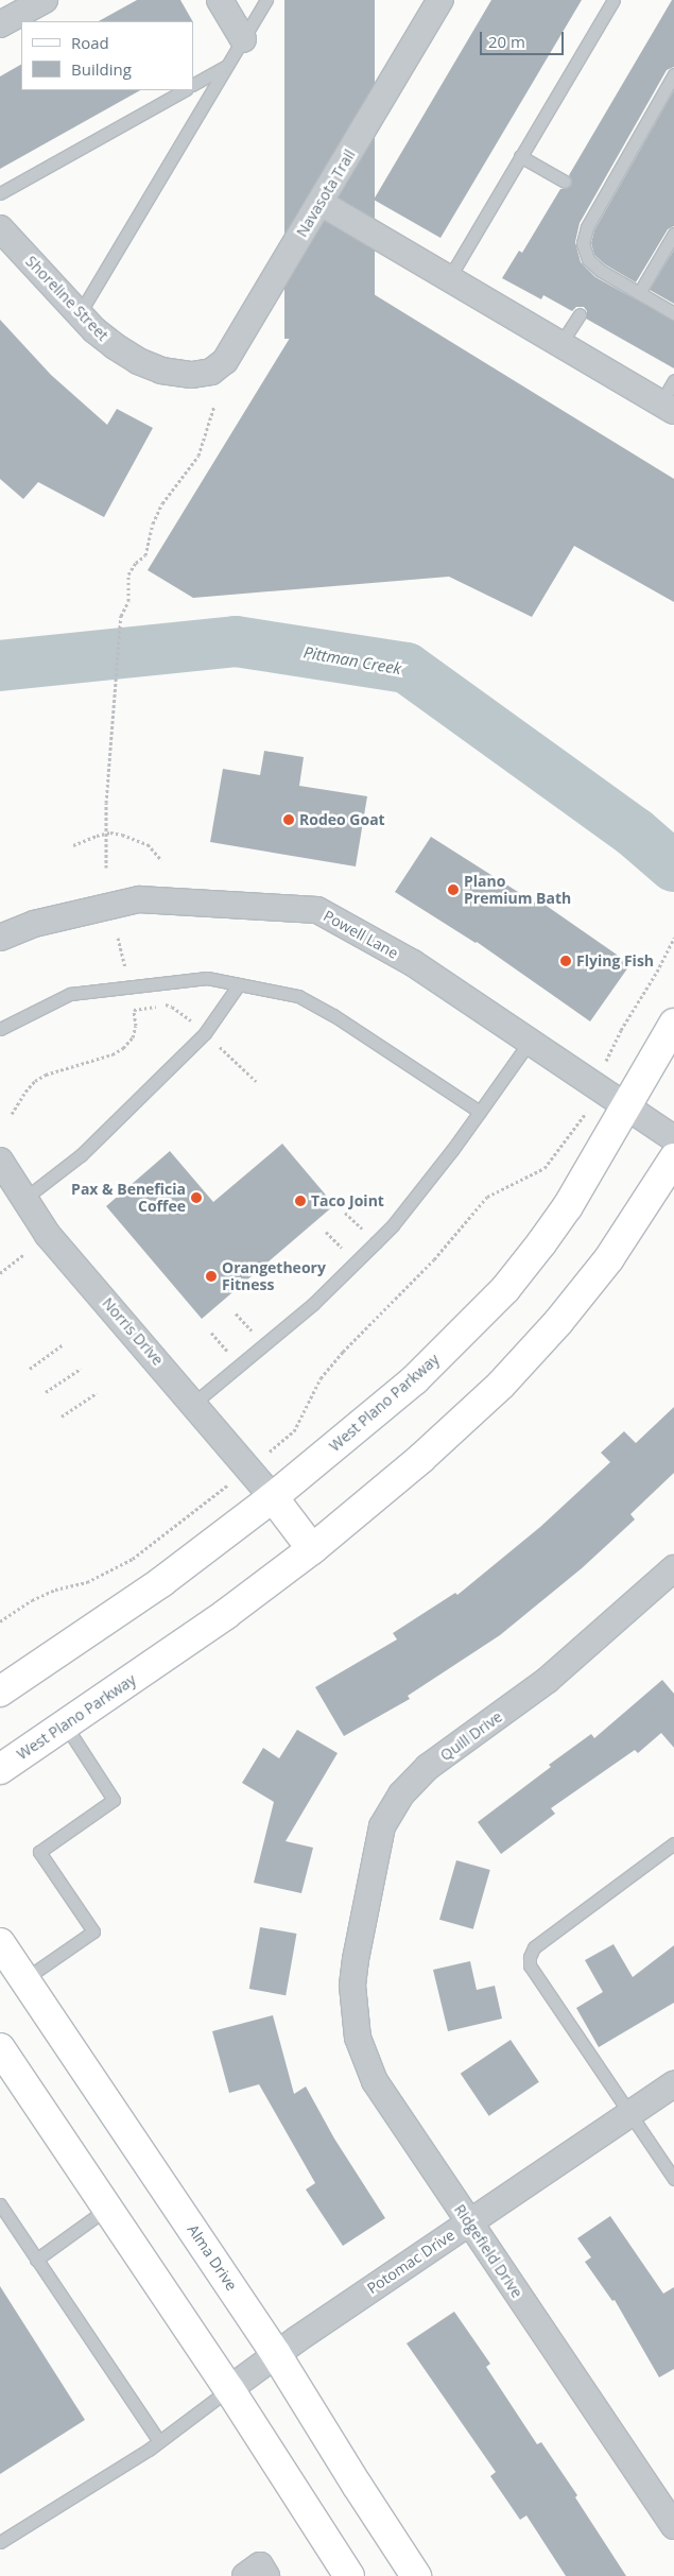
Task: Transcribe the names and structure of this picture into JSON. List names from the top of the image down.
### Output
{
  "streets": {
    "main road": ["West Plano Parkway", "Alma Drive"],
    "street": [
      "Navasota Trail",
      "Shoreline Street",
      "Powell Lane",
      "Norris Drive",
      "Quill Drive",
      "Ridgefield Drive",
      "Potomac Drive"
    ]
  },
  "crossings": [
    ["Navasota Trail", "Shoreline Street"],
    ["Powell Lane", "West Plano Parkway"],
    ["Norris Drive", "West Plano Parkway"],
    ["Quill Drive", "Ridgefield Drive"],
    ["Ridgefield Drive", "Potomac Drive"],
    ["Alma Drive", "Potomac Drive"]
  ],
  "water": ["Pittman Creek"],
  "places": [
    "Rodeo Goat",
    "Plano Premium Bath",
    "Flying Fish",
    "Pax & Beneficia Coffee",
    "Taco Joint",
    "Orangetheory Fitness"
  ],
  "legend": ["Road", "Building"],
  "scale_bar": "20 m"
}
